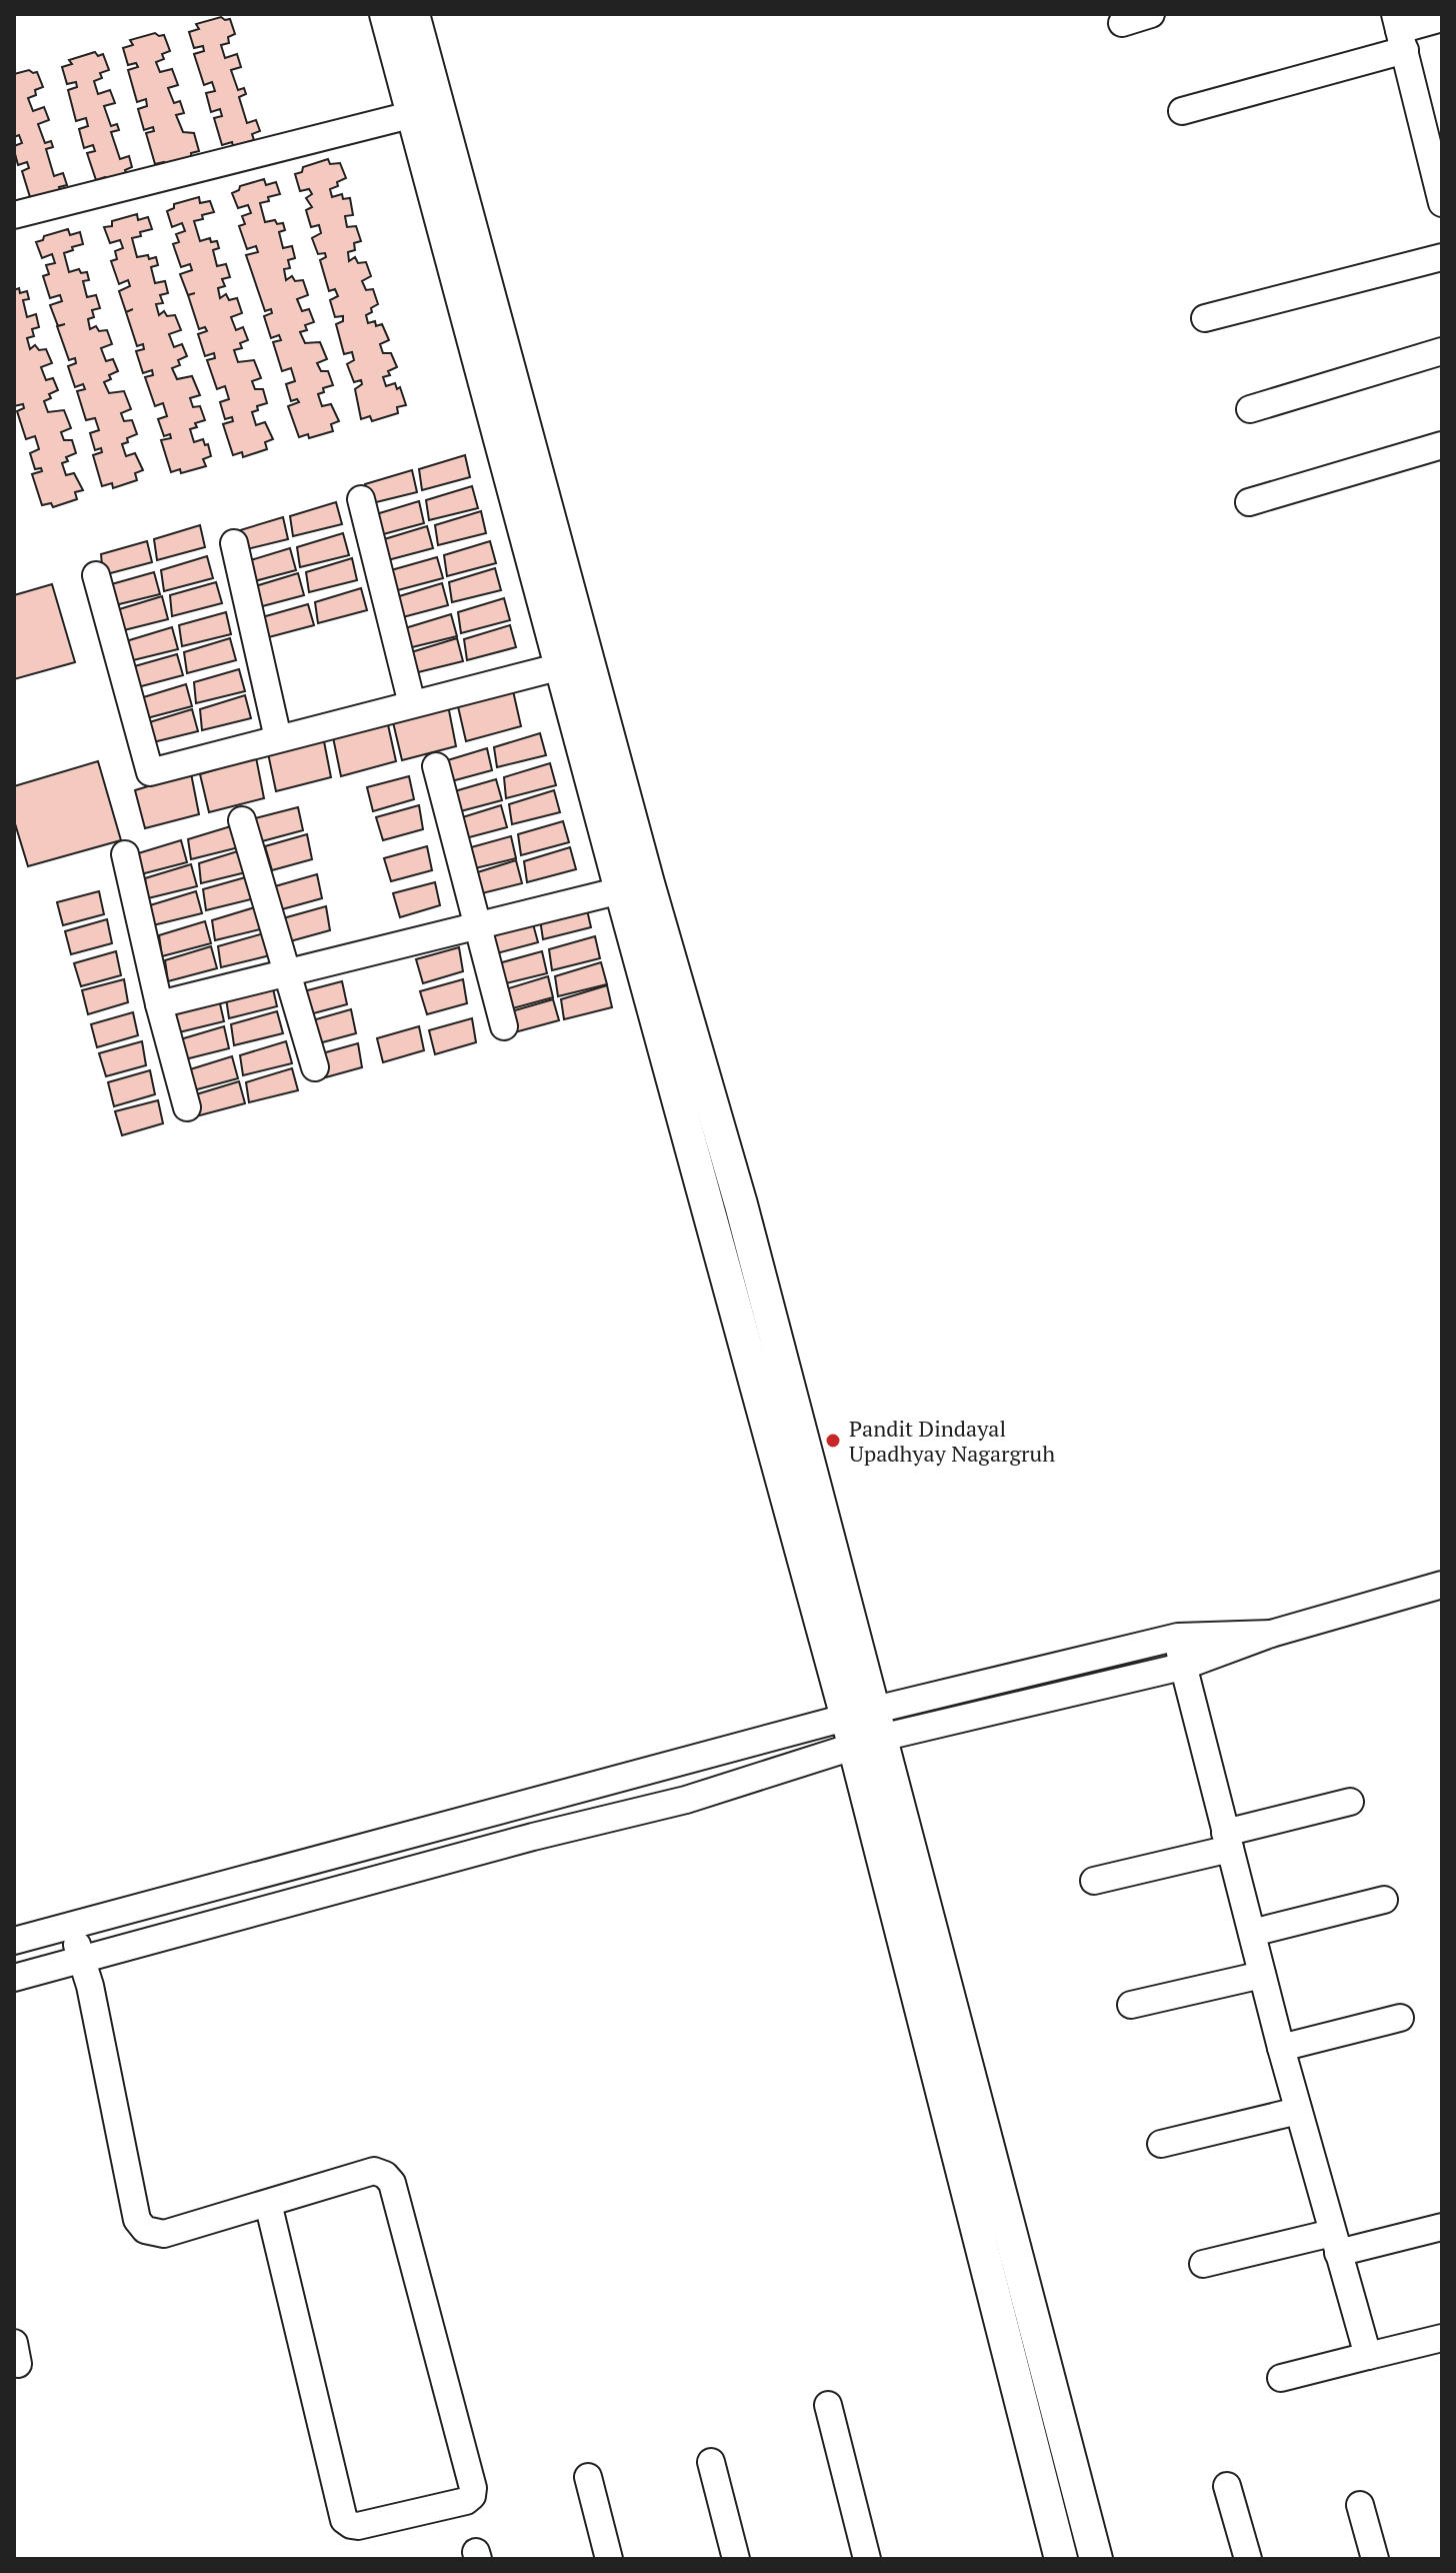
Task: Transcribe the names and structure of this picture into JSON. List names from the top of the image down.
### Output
{
  "places": ["Pandit Dindayal Upadhyay Nagargruh"]
}
